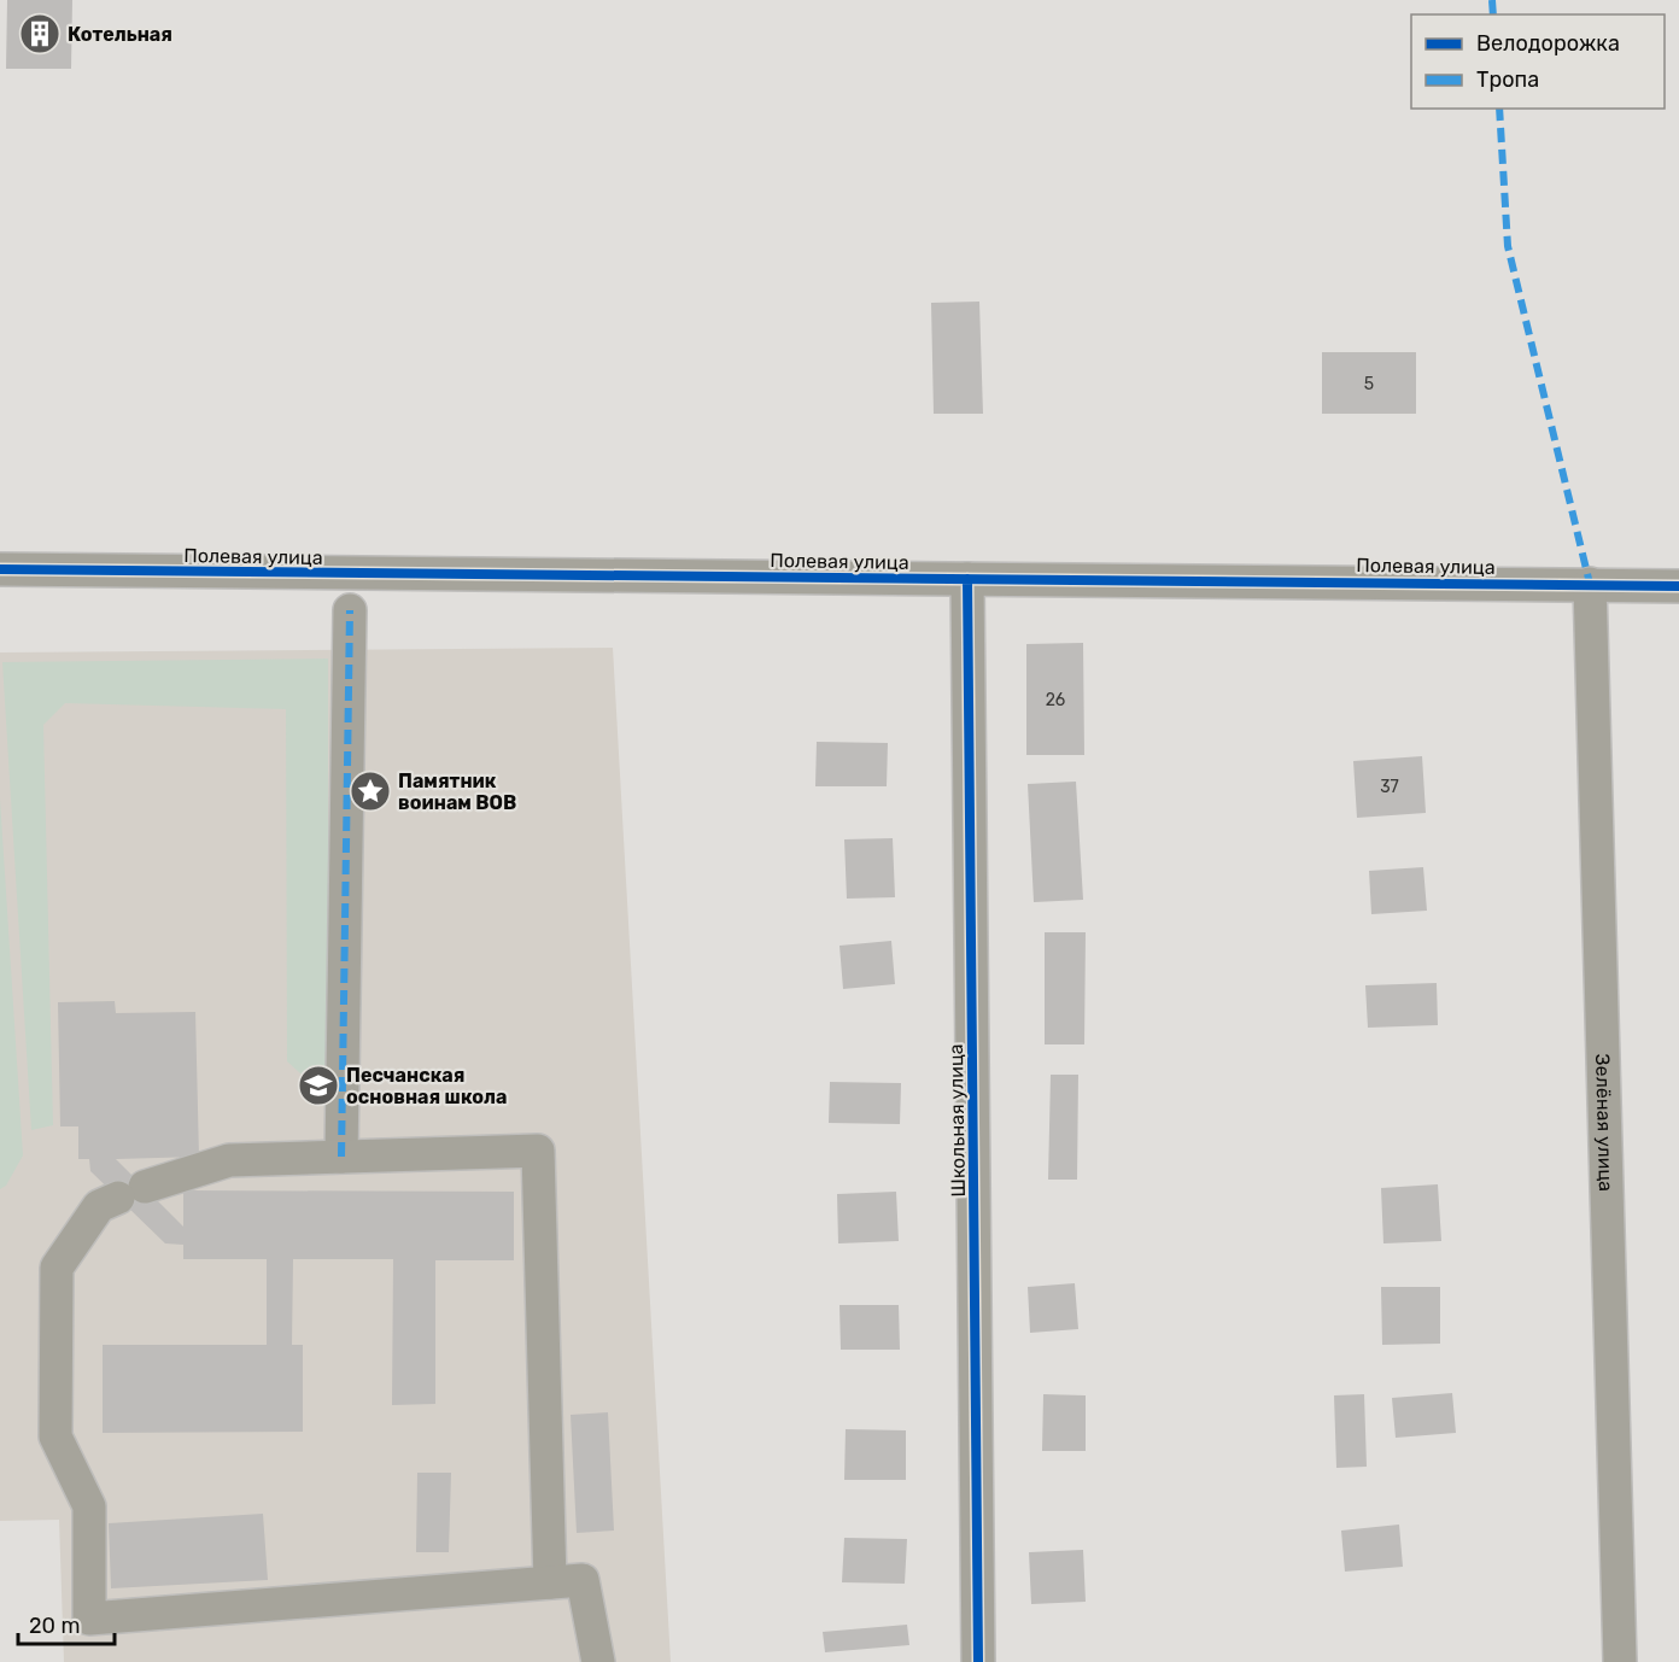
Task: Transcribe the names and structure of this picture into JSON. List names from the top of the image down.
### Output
{
  "streets": {
    "street": ["Полевая улица", "Школьная улица", "Зелёная улица"]
  },
  "crossings": [
    ["Полевая улица", "Школьная улица"],
    ["Полевая улица", "Зелёная улица"]
  ],
  "places": {
    "building": ["Котельная"],
    "place": ["Памятник воинам ВОВ"],
    "school or university": ["Песчанская основная школа"]
  },
  "house_numbers": ["5", "26", "37"],
  "legend": ["Велодорожка", "Тропа"],
  "scale_bar": "20 m"
}
